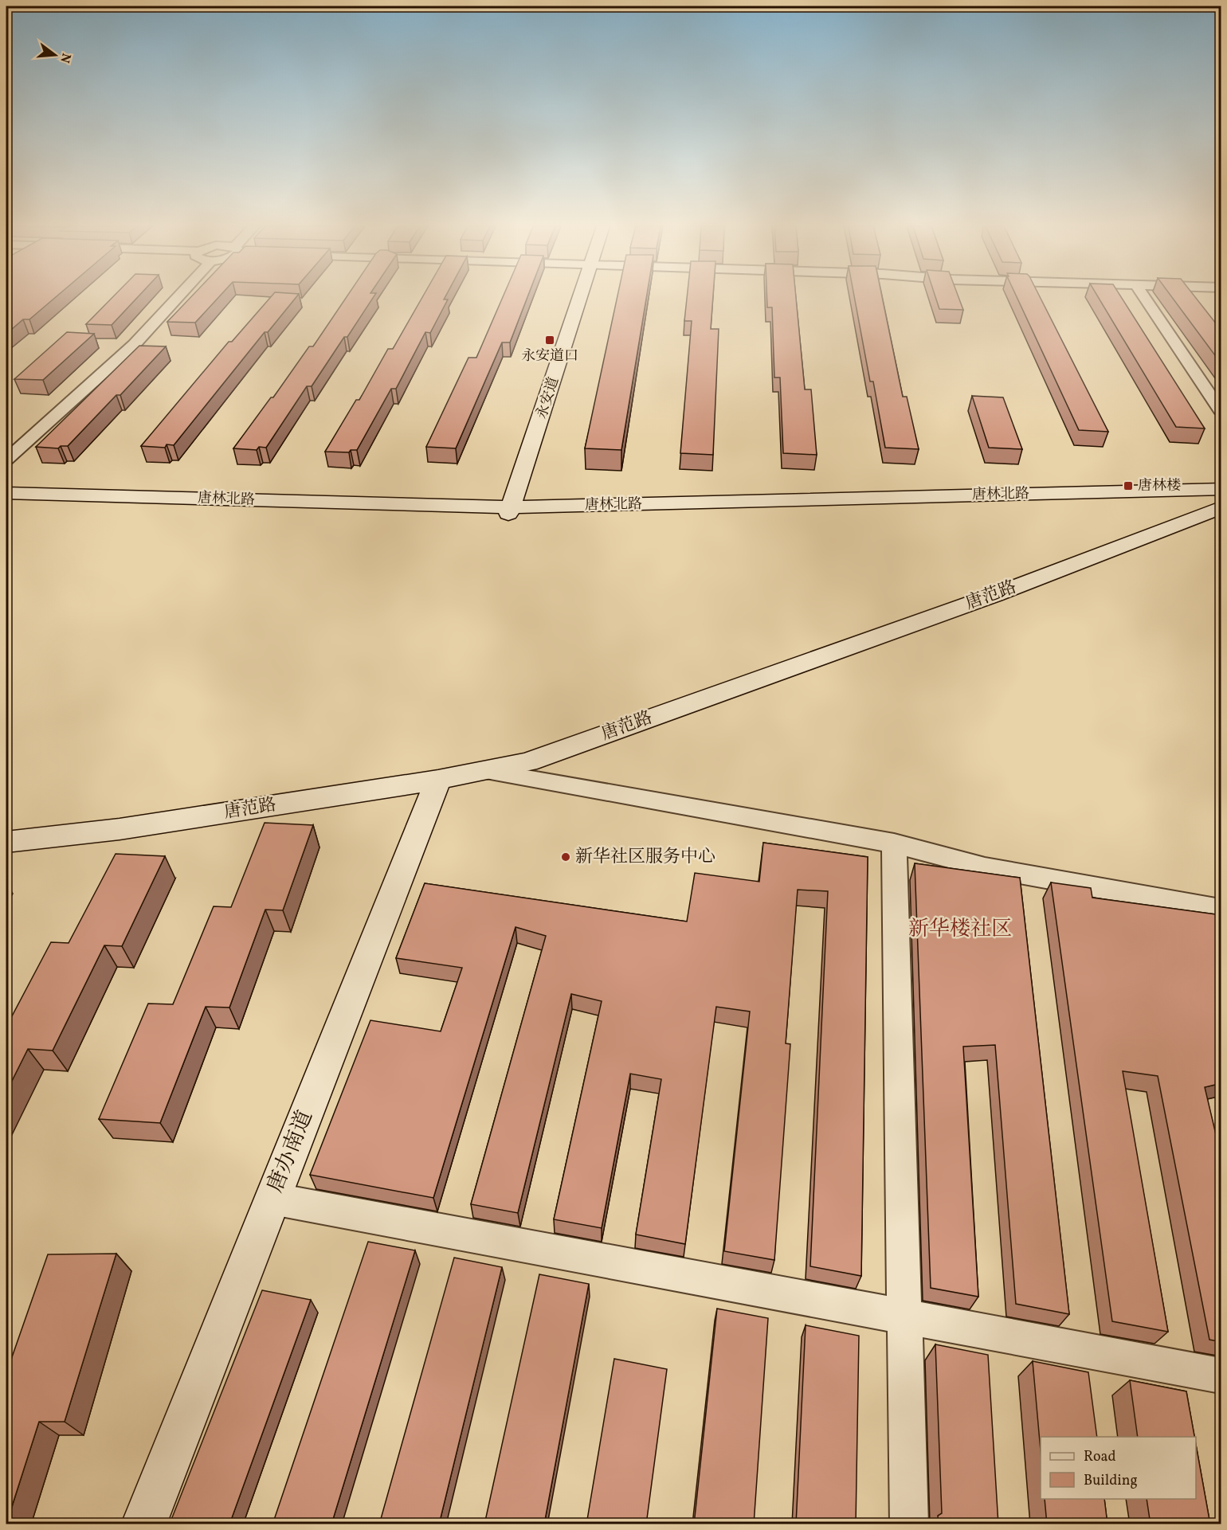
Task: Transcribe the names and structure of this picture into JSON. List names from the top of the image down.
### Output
{
  "streets": {
    "main road": [
      "永安道",
      "唐林北路",
      "唐范路",
      "唐办南道"
    ]
  },
  "crossings": [
    ["永安道", "唐林北路"],
    ["唐范路", "唐办南道"]
  ],
  "districts": ["新华楼社区"],
  "places": {
    "transit": ["永安道口", "唐林楼"],
    "other": ["新华社区服务中心"]
  },
  "legend": ["Road", "Building"],
  "north": "right"
}
